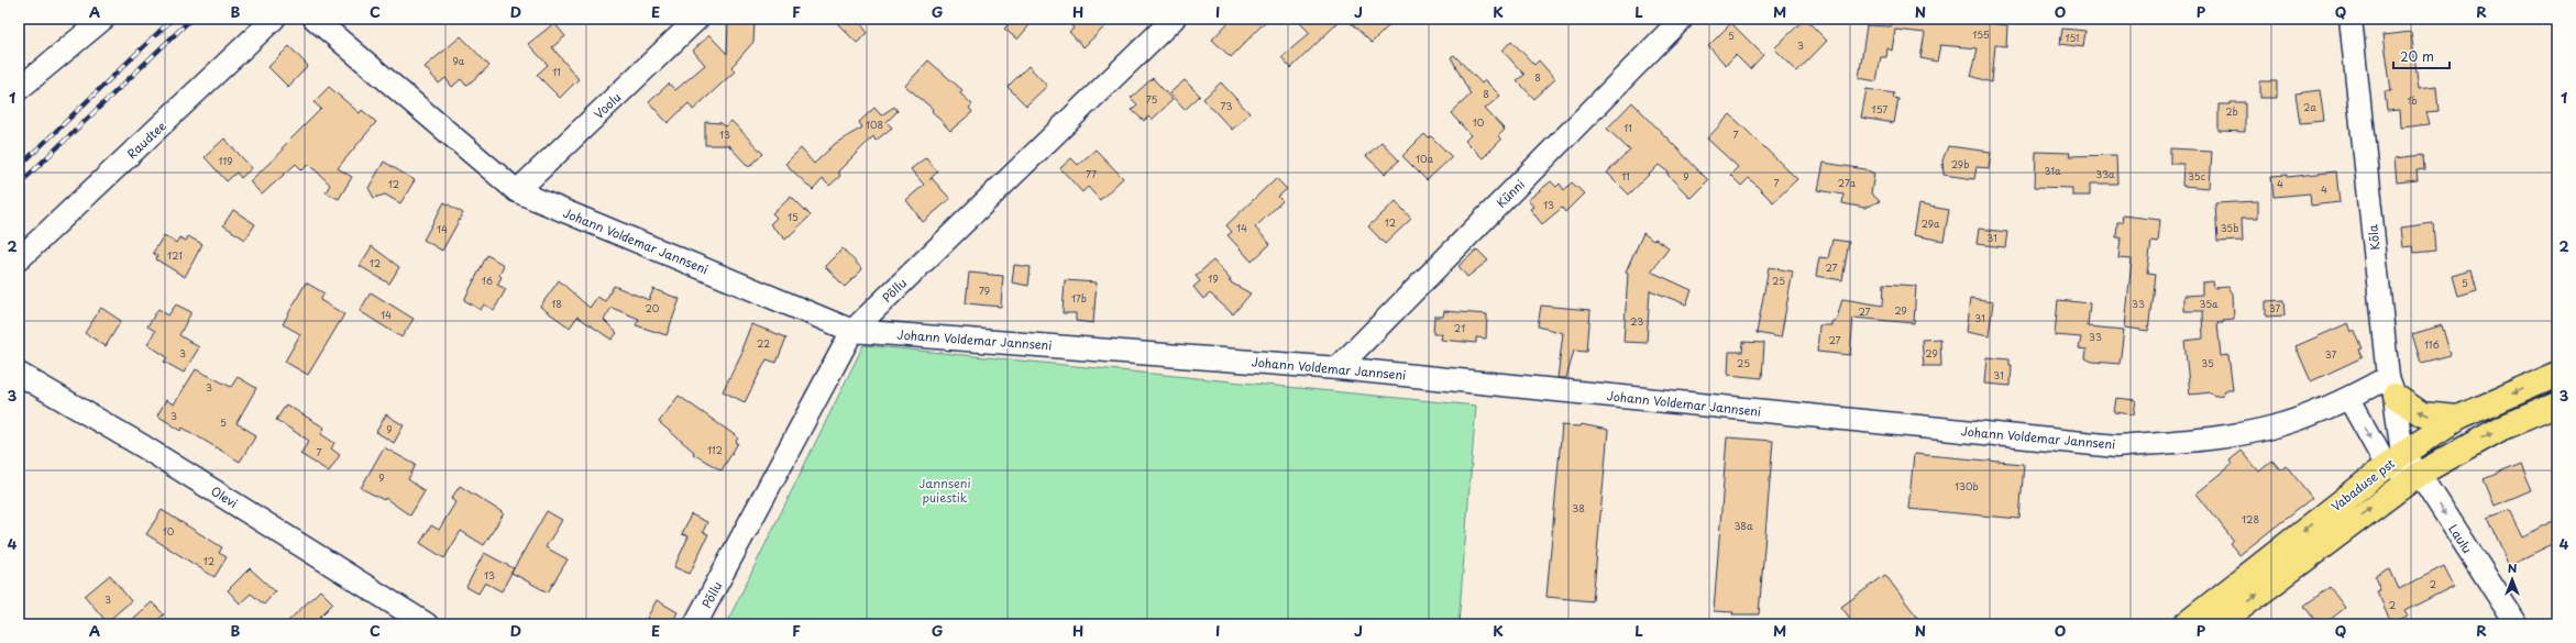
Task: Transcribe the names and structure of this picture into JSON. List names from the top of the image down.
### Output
{
  "streets": {
    "highway": ["Vabaduse pst"],
    "street": [
      "Voolu",
      "Raudtee",
      "Künni",
      "Kõla",
      "Johann Voldemar Jannseni",
      "Põllu",
      "Olevi",
      "Laulu"
    ]
  },
  "crossings": [
    ["Voolu", "Johann Voldemar Jannseni"],
    ["Künni", "Johann Voldemar Jannseni"],
    ["Kõla", "Johann Voldemar Jannseni"],
    ["Kõla", "Vabaduse pst"],
    ["Kõla", "Laulu"],
    ["Johann Voldemar Jannseni", "Põllu"],
    ["Vabaduse pst", "Laulu"]
  ],
  "one_way": ["Laulu"],
  "parks": ["Jannseni puiestik"],
  "house_numbers": [
    "155",
    "5",
    "151",
    "3",
    "9a",
    "11",
    "8",
    "8",
    "75",
    "1b",
    "73",
    "2a",
    "157",
    "2b",
    "10",
    "108",
    "11",
    "13",
    "7",
    "10a",
    "119",
    "29b",
    "31a",
    "77",
    "33a",
    "11",
    "9",
    "35c",
    "7",
    "27a",
    "12",
    "4",
    "4",
    "13",
    "15",
    "12",
    "29a",
    "14",
    "35b",
    "14",
    "31",
    "121",
    "12",
    "27",
    "19",
    "16",
    "25",
    "5",
    "79",
    "17b",
    "18",
    "33",
    "35a",
    "20",
    "37",
    "29",
    "27",
    "14",
    "31",
    "23",
    "21",
    "33",
    "27",
    "22",
    "116",
    "3",
    "29",
    "37",
    "25",
    "35",
    "31",
    "3",
    "3",
    "5",
    "9",
    "112",
    "7",
    "9",
    "130b",
    "38",
    "128",
    "38a",
    "10",
    "12",
    "13",
    "2",
    "3",
    "2"
  ],
  "scale_bar": "20 m",
  "north": "top",
  "grid": {
    "columns": [
      "A",
      "B",
      "C",
      "D",
      "E",
      "F",
      "G",
      "H",
      "I",
      "J",
      "K",
      "L",
      "M",
      "N",
      "O",
      "P",
      "Q",
      "R"
    ],
    "rows": [
      "1",
      "2",
      "3",
      "4"
    ]
  }
}
